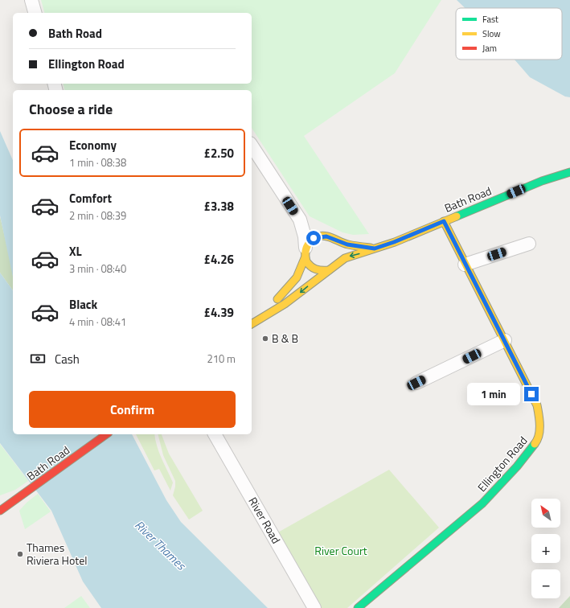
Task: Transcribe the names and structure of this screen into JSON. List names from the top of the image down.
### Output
{
  "streets": {
    "main road": ["Bath Road", "Ellington Road"],
    "street": ["River Road"]
  },
  "crossings": [
    ["Bath Road", "Ellington Road"]
  ],
  "water": ["River Thames"],
  "parks": ["River Court"],
  "places": ["B & B", "Thames Riviera Hotel"],
  "legend": ["Fast", "Slow", "Jam"],
  "north": "top left",
  "page": {
    "banner": ["Bath Road", "Ellington Road"],
    "heading": "Choose a ride",
    "list": [
      {
        "name": "Economy",
        "note": "1 min · 08:38",
        "value": "£2.50"
      },
      {
        "name": "Comfort",
        "note": "2 min · 08:39",
        "value": "£3.38"
      },
      {
        "name": "XL",
        "note": "3 min · 08:40",
        "value": "£4.26"
      },
      {
        "name": "Black",
        "note": "4 min · 08:41",
        "value": "£4.39"
      }
    ],
    "pay": ["Cash", "210 m"],
    "bubble": "1 min",
    "buttons": "Confirm",
    "map_buttons": ["+", "−"]
  }
}
